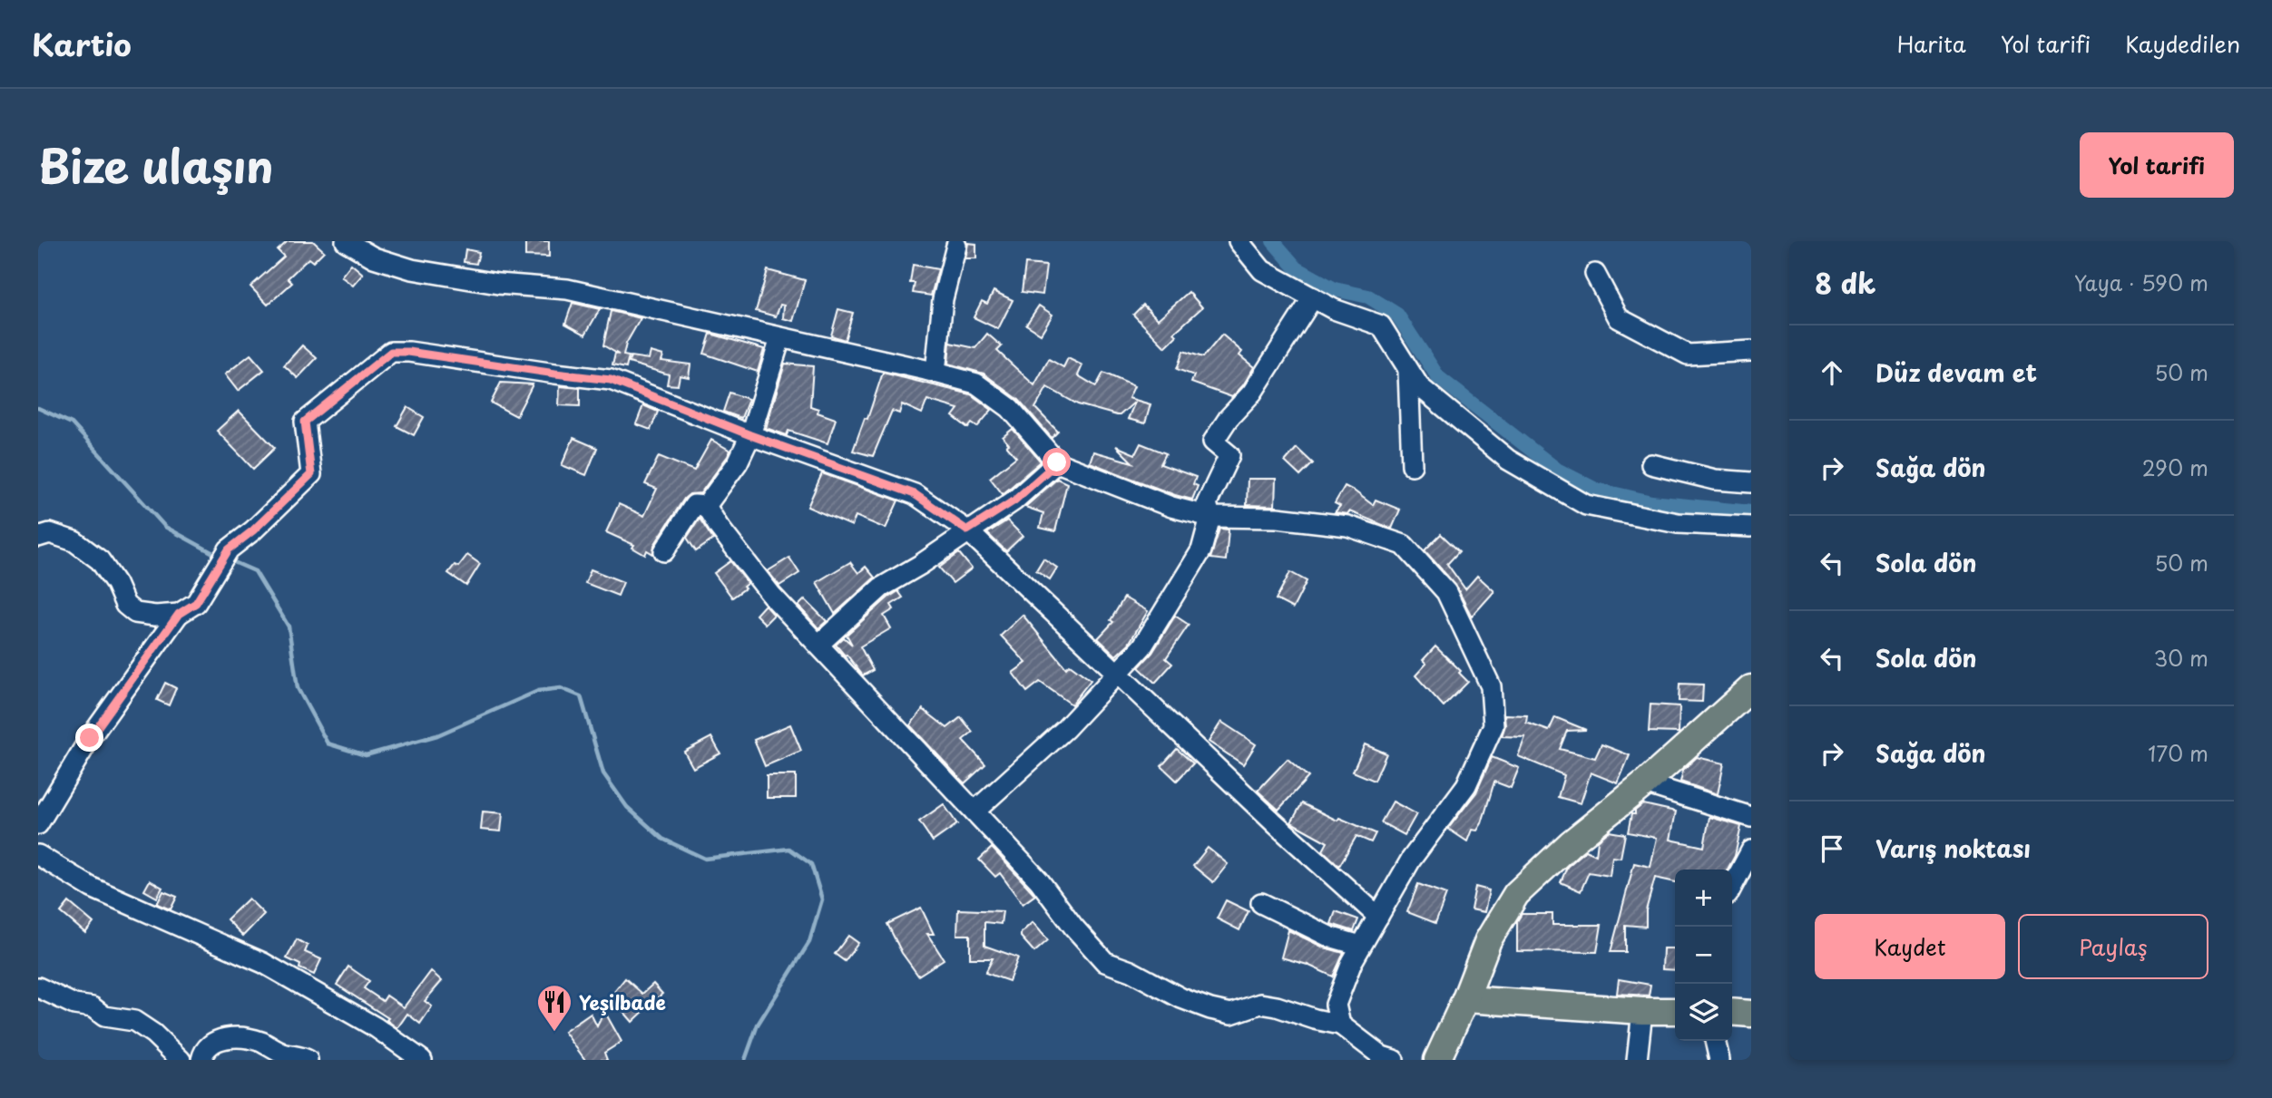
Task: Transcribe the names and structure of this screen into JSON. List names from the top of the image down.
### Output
{
  "places": {
    "restaurant": ["Yeşilbade"]
  },
  "page": {
    "header": "Kartio",
    "nav": ["Harita", "Yol tarifi", "Kaydedilen"],
    "title": "Bize ulaşın",
    "buttons": [
      "Yol tarifi",
      ["Kaydet", "Paylaş"]
    ],
    "heading": ["8 dk", "Yaya · 590 m"],
    "list": [
      ["Düz devam et", "50 m"],
      ["Sağa dön", "290 m"],
      ["Sola dön", "50 m"],
      ["Sola dön", "30 m"],
      ["Sağa dön", "170 m"],
      "Varış noktası"
    ],
    "map_buttons": ["+", "−"]
  }
}
